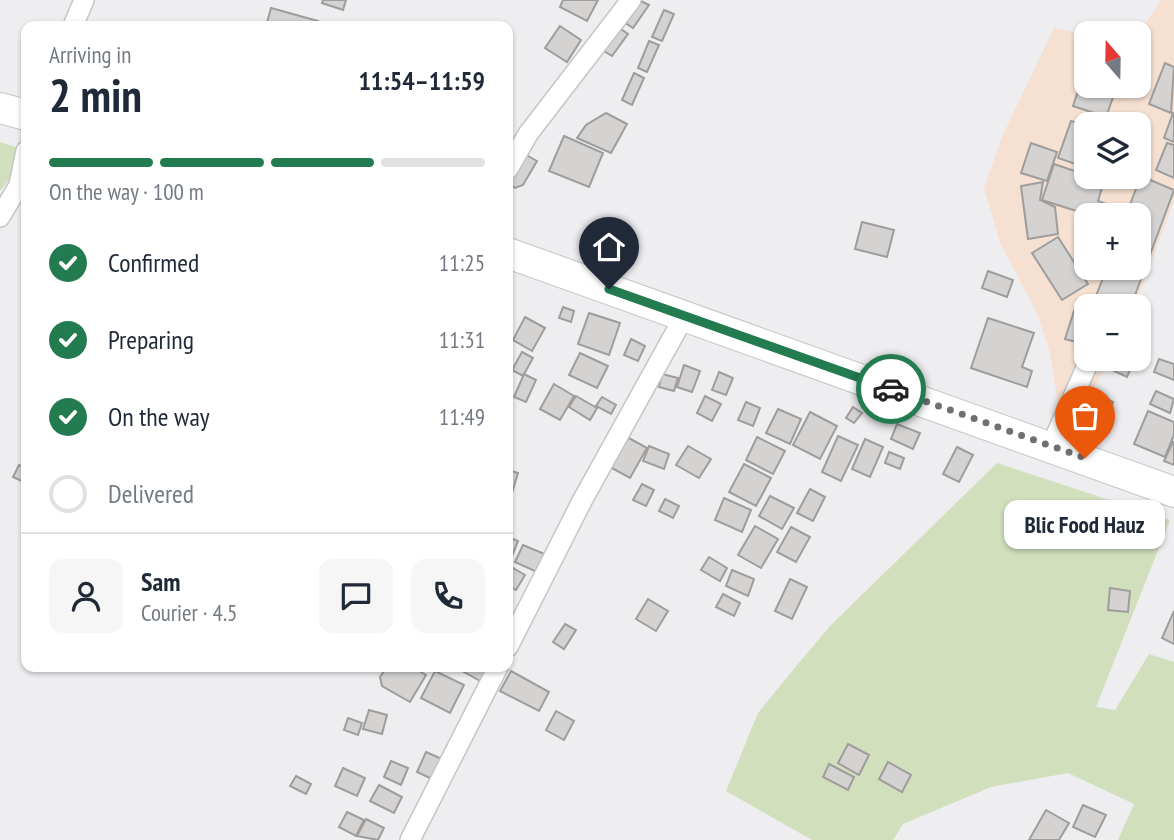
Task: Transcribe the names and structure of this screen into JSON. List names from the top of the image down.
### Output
{
  "places": ["Blic Food Hauz"],
  "north": "top",
  "page": {
    "map_buttons": ["+", "−"],
    "heading": ["2 min", "Arriving in", "11:54–11:59"],
    "panel": ["Sam", "Courier · 4.5"],
    "bar": "On the way · 100 m",
    "list": [
      ["Confirmed", "11:25"],
      ["Preparing", "11:31"],
      ["On the way", "11:49"],
      "Delivered"
    ],
    "bubble": "Blic Food Hauz"
  }
}
